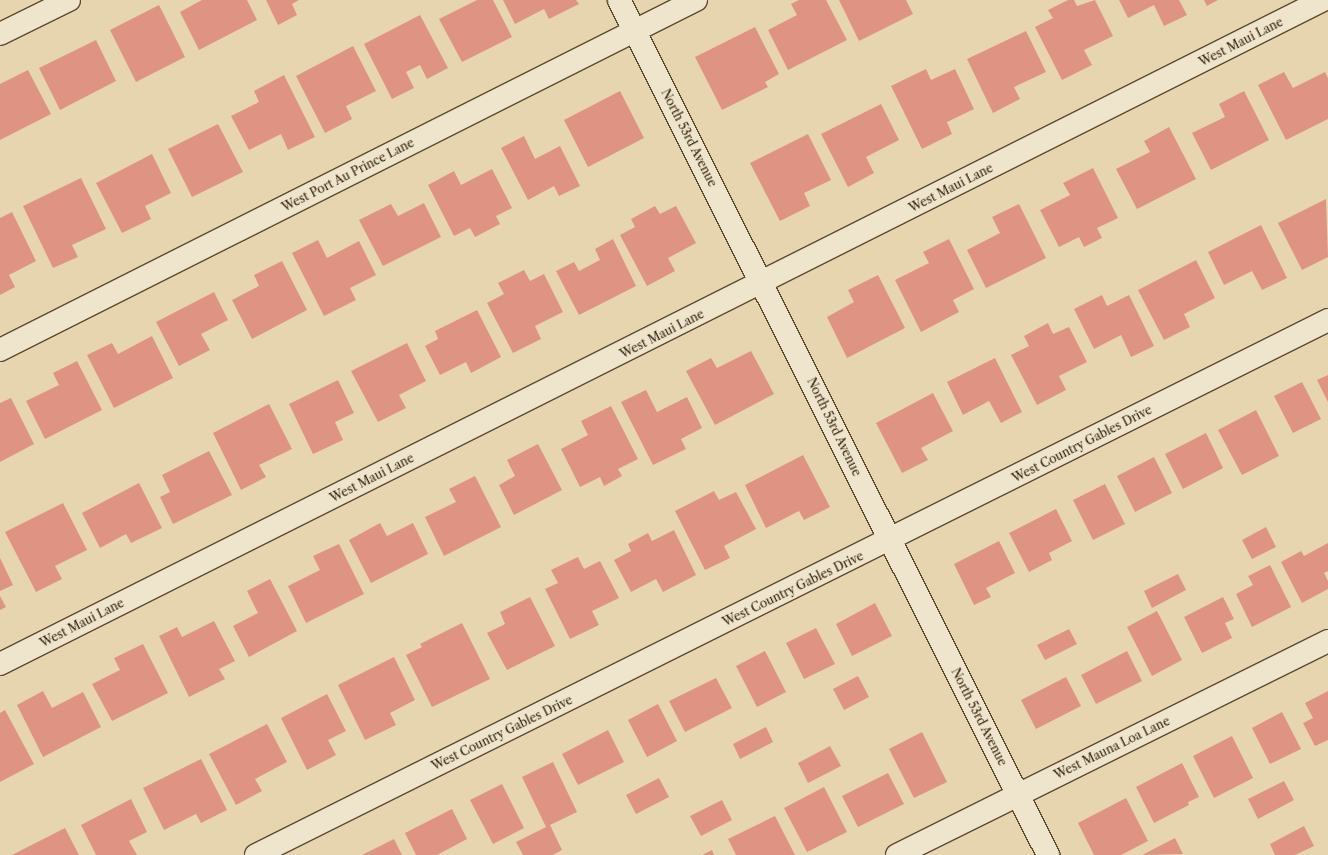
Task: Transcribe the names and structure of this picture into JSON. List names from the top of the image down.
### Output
{
  "streets": {
    "street": [
      "West Maui Lane",
      "North 53rd Avenue",
      "West Port Au Prince Lane",
      "West Country Gables Drive",
      "West Mauna Loa Lane"
    ]
  },
  "crossings": [
    ["West Maui Lane", "North 53rd Avenue"],
    ["North 53rd Avenue", "West Port Au Prince Lane"],
    ["North 53rd Avenue", "West Country Gables Drive"],
    ["North 53rd Avenue", "West Mauna Loa Lane"]
  ]
}
